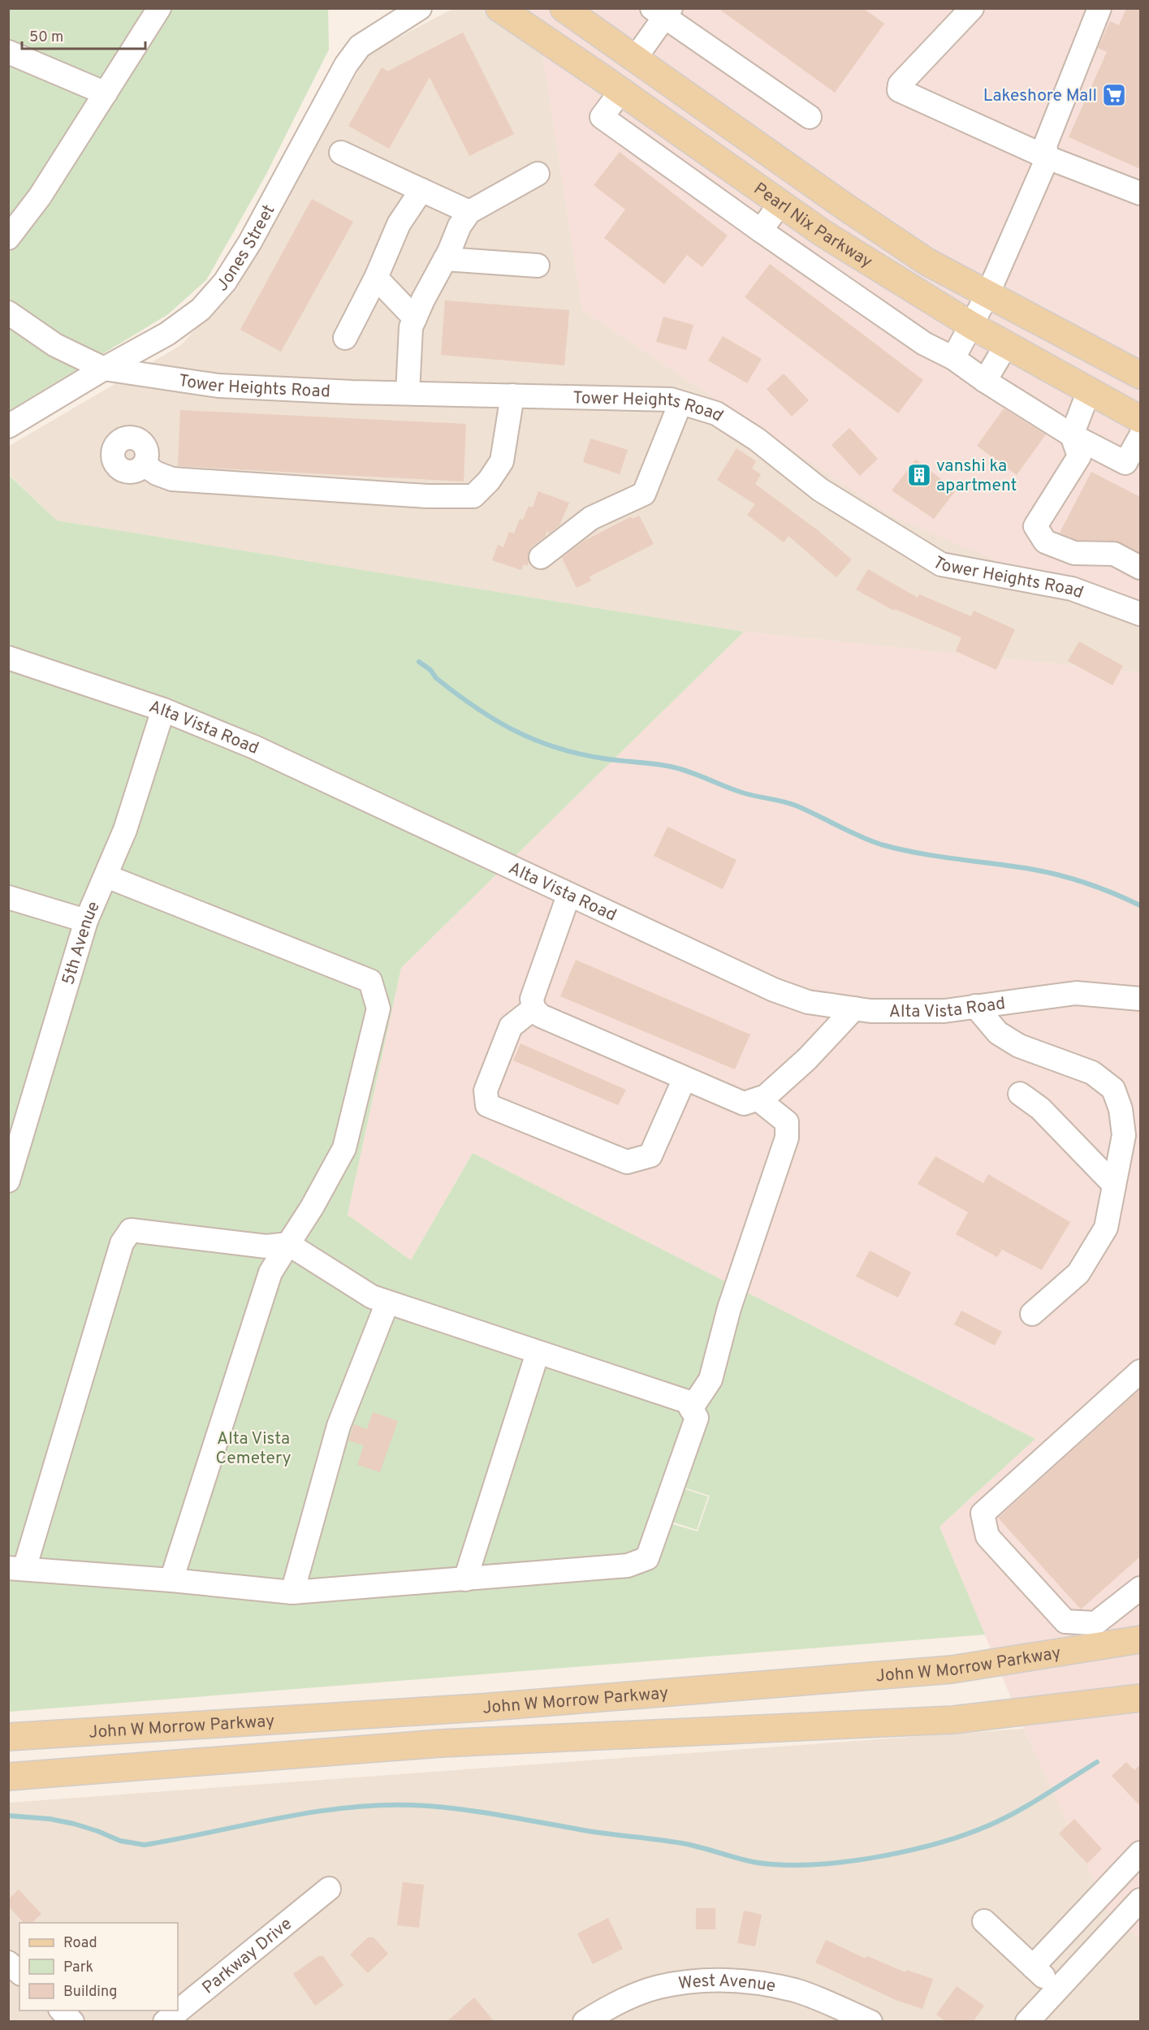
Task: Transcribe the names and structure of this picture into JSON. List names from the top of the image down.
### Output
{
  "streets": {
    "main road": ["Pearl Nix Parkway", "John W Morrow Parkway"],
    "street": [
      "Jones Street",
      "Tower Heights Road",
      "Alta Vista Road",
      "5th Avenue",
      "Parkway Drive",
      "West Avenue"
    ]
  },
  "crossings": [
    ["Jones Street", "Tower Heights Road"],
    ["Alta Vista Road", "5th Avenue"]
  ],
  "parks": ["Alta Vista Cemetery"],
  "places": {
    "supermarket": ["Lakeshore Mall"],
    "building": ["vanshi ka apartment"]
  },
  "legend": ["Road", "Park", "Building"],
  "scale_bar": "50 m"
}
